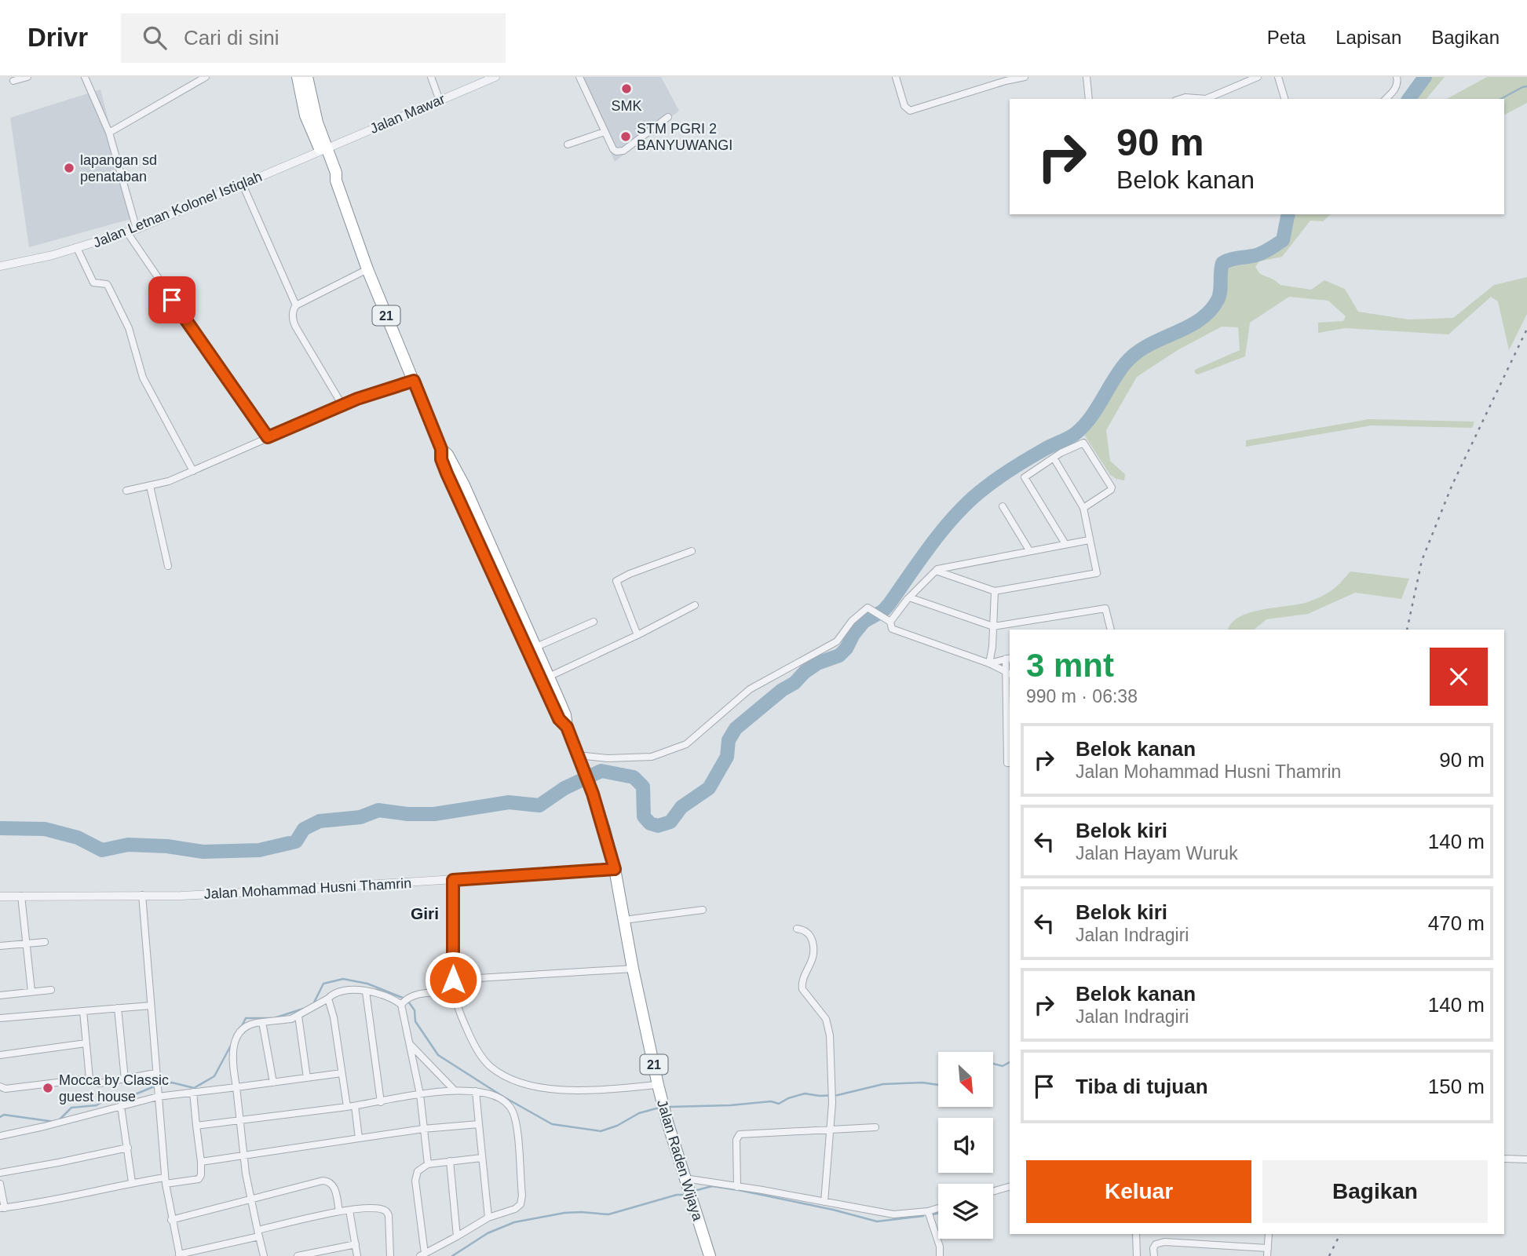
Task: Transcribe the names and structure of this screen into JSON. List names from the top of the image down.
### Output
{
  "streets": {
    "highway": ["21", "Jalan Raden Wijaya"],
    "street": ["Jalan Mawar", "Jalan Letnan Kolonel Istiqlah", "Jalan Mohammad Husni Thamrin"]
  },
  "crossings": [
    ["Jalan Mawar", "Jalan Letnan Kolonel Istiqlah"],
    ["Jalan Mawar", "21"],
    ["Jalan Letnan Kolonel Istiqlah", "21"],
    ["21", "Jalan Mohammad Husni Thamrin"],
    ["21", "Jalan Raden Wijaya"],
    ["Jalan Mohammad Husni Thamrin", "Jalan Raden Wijaya"]
  ],
  "districts": ["Giri"],
  "places": [
    "SMK",
    "STM PGRI 2 BANYUWANGI",
    "lapangan sd penataban",
    "Mocca by Classic guest house"
  ],
  "north": "bottom right",
  "page": {
    "header": "Drivr",
    "search": "Cari di sini",
    "nav": ["Peta", "Lapisan", "Bagikan"],
    "turn": ["90 m", "Belok kanan"],
    "heading": ["3 mnt", "990 m · 06:38"],
    "list": [
      {
        "name": "Belok kanan",
        "note": "Jalan Mohammad Husni Thamrin",
        "value": "90 m"
      },
      {
        "name": "Belok kiri",
        "note": "Jalan Hayam Wuruk",
        "value": "140 m"
      },
      {
        "name": "Belok kiri",
        "note": "Jalan Indragiri",
        "value": "470 m"
      },
      {
        "name": "Belok kanan",
        "note": "Jalan Indragiri",
        "value": "140 m"
      },
      {
        "name": "Tiba di tujuan",
        "value": "150 m"
      }
    ],
    "buttons": ["Keluar", "Bagikan"]
  }
}
